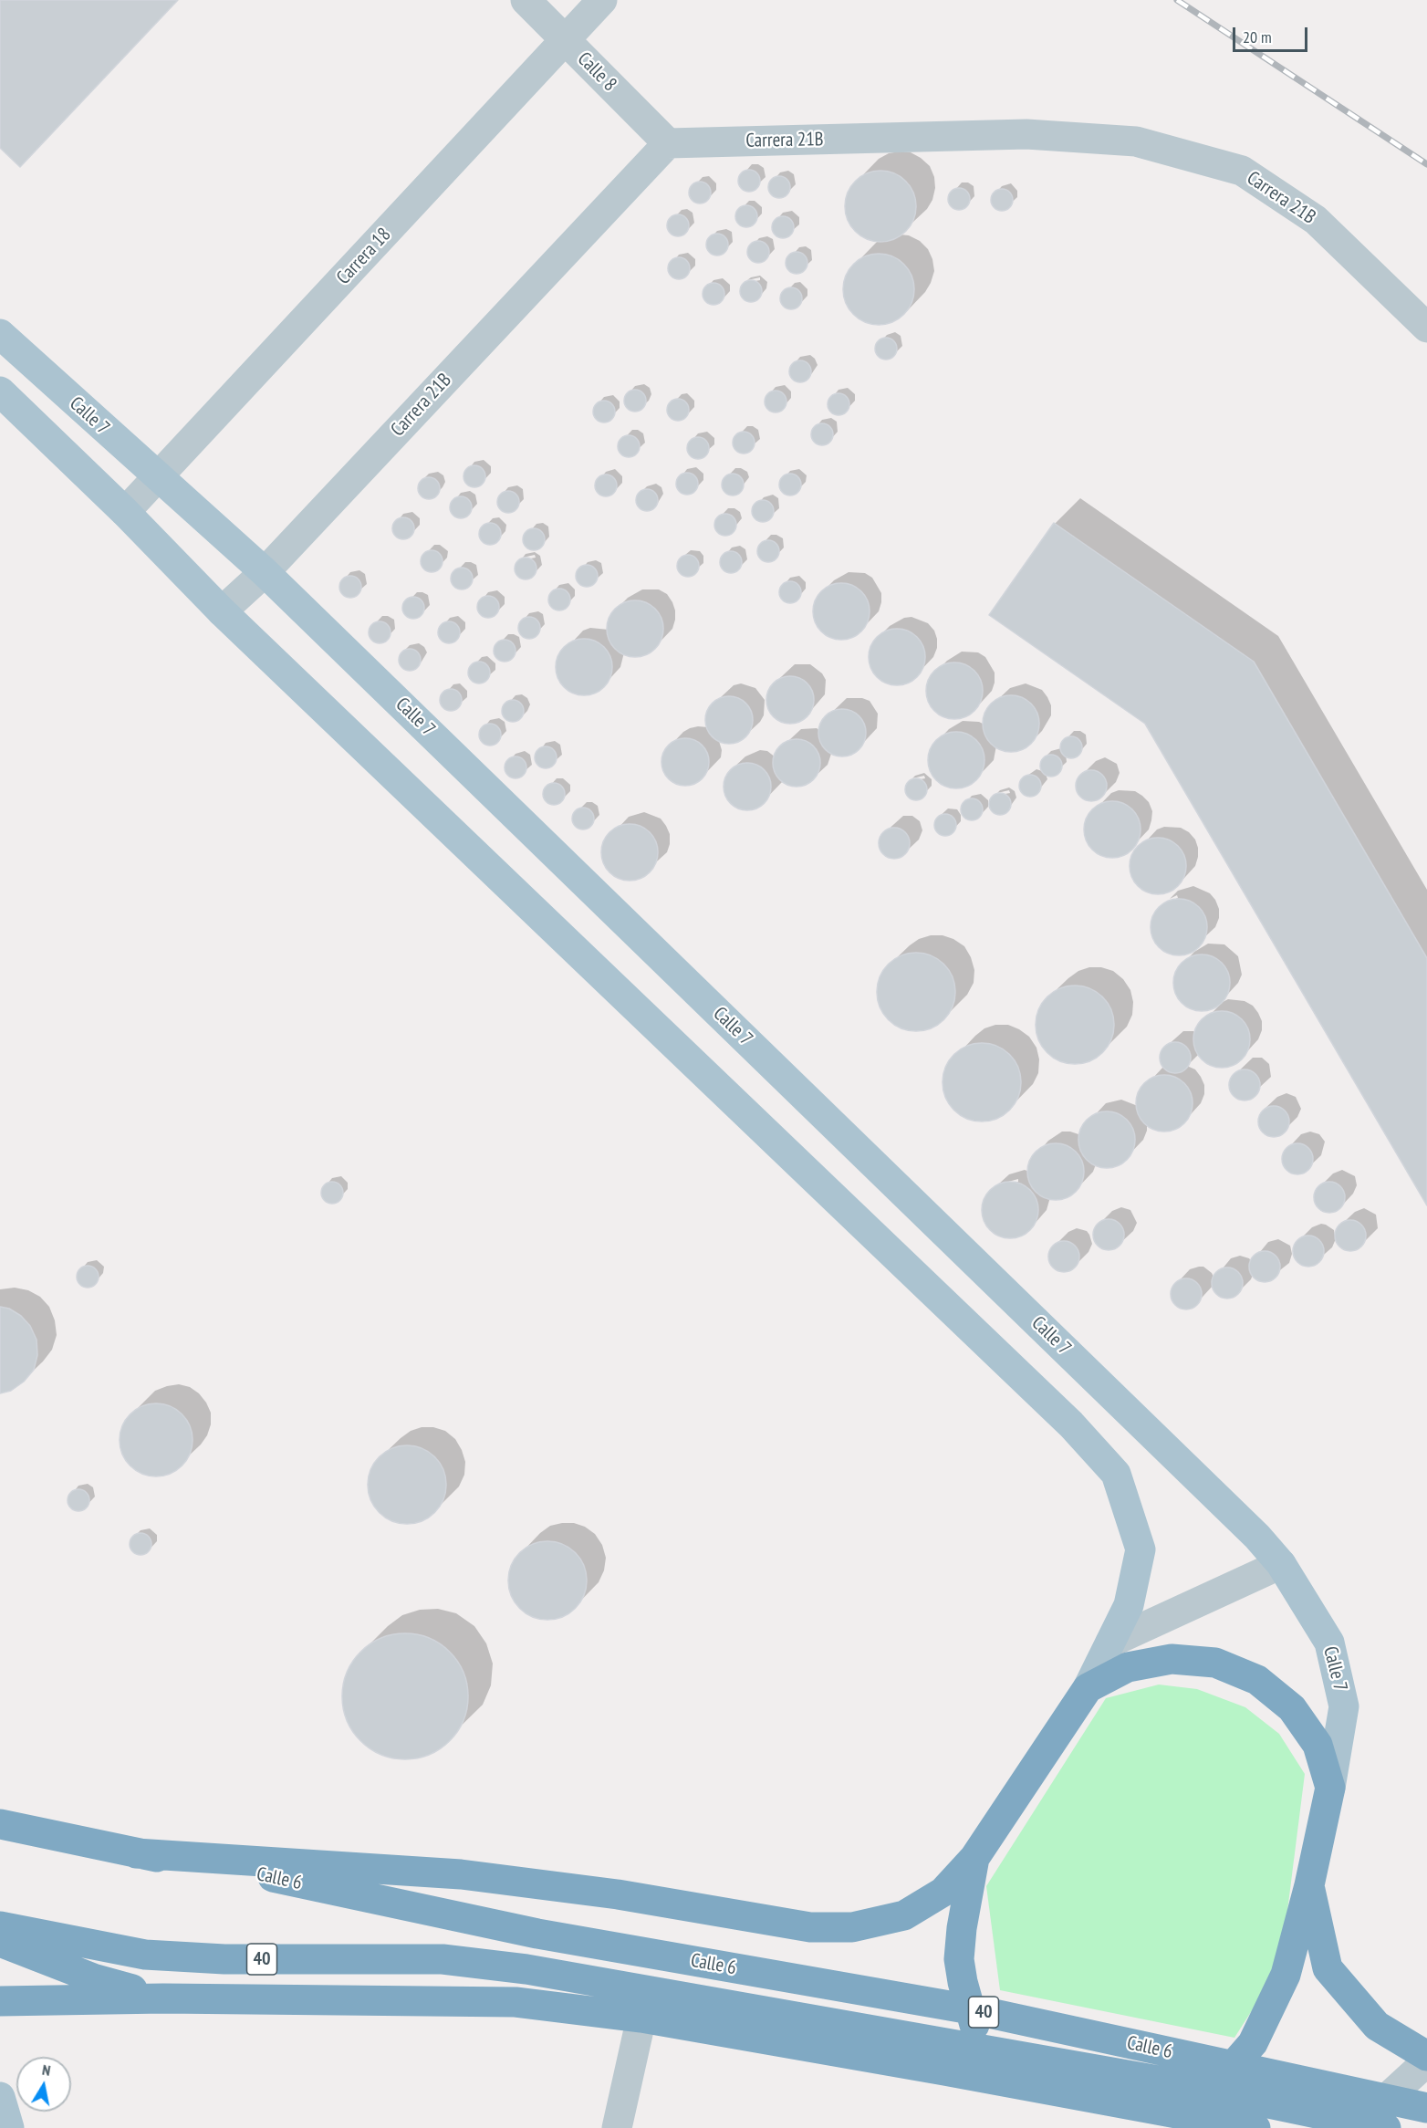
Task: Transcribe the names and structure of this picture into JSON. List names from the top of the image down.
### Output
{
  "streets": {
    "highway": ["Calle 6", "40"],
    "main road": ["Calle 7"],
    "street": ["Calle 8", "Carrera 21B", "Carrera 18"]
  },
  "crossings": [
    ["Calle 8", "Carrera 21B"],
    ["Calle 8", "Carrera 18"],
    ["Carrera 21B", "Calle 7"],
    ["Carrera 18", "Calle 7"]
  ],
  "scale_bar": "20 m",
  "north": "top"
}
